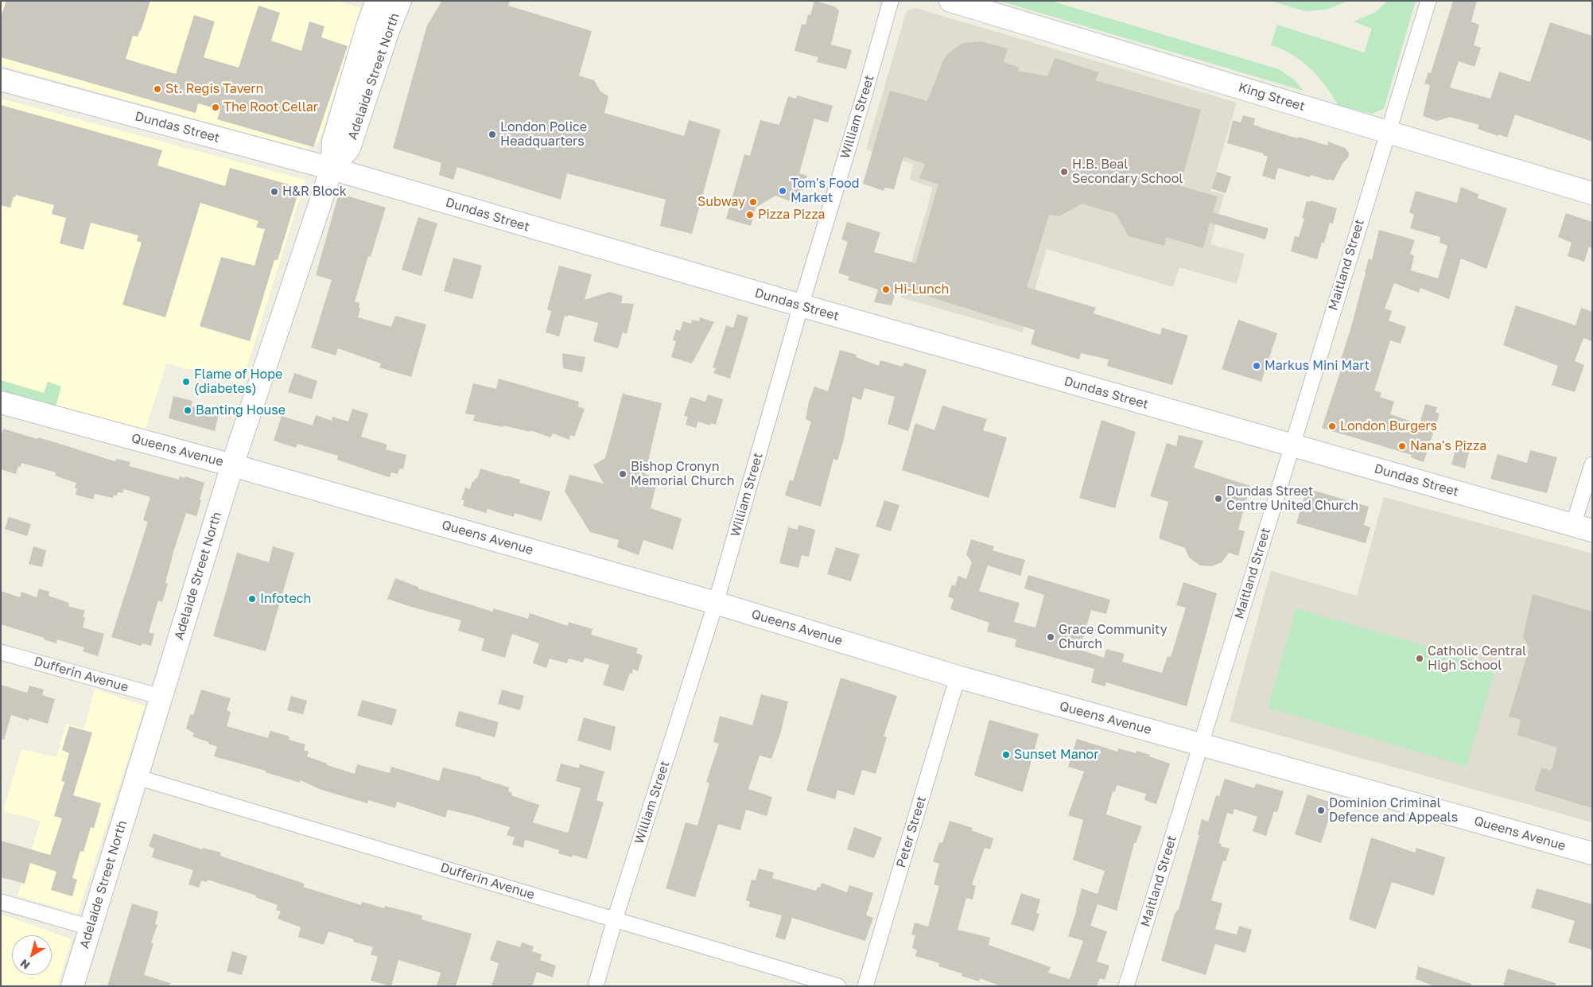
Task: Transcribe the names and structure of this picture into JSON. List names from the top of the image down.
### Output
{
  "streets": {
    "main road": [
      "Adelaide Street North",
      "King Street",
      "Dundas Street",
      "Queens Avenue"
    ],
    "street": [
      "William Street",
      "Maitland Street",
      "Dufferin Avenue",
      "Peter Street"
    ]
  },
  "crossings": [
    ["Adelaide Street North", "Dundas Street"],
    ["Adelaide Street North", "Queens Avenue"],
    ["Adelaide Street North", "Dufferin Avenue"],
    ["King Street", "Maitland Street"],
    ["William Street", "Dundas Street"],
    ["William Street", "Queens Avenue"],
    ["William Street", "Dufferin Avenue"],
    ["Dundas Street", "Maitland Street"],
    ["Maitland Street", "Queens Avenue"],
    ["Queens Avenue", "Peter Street"]
  ],
  "places": [
    "St. Regis Tavern",
    "The Root Cellar",
    "London Police Headquarters",
    "H.B. Beal Secondary School",
    "Tom's Food Market",
    "H&R Block",
    "Subway",
    "Pizza Pizza",
    "Hi-Lunch",
    "Markus Mini Mart",
    "Flame of Hope (diabetes)",
    "Banting House",
    "London Burgers",
    "Nana's Pizza",
    "Bishop Cronyn Memorial Church",
    "Dundas Street Centre United Church",
    "Infotech",
    "Grace Community Church",
    "Catholic Central High School",
    "Sunset Manor",
    "Dominion Criminal Defence and Appeals"
  ],
  "north": "bottom left"
}
